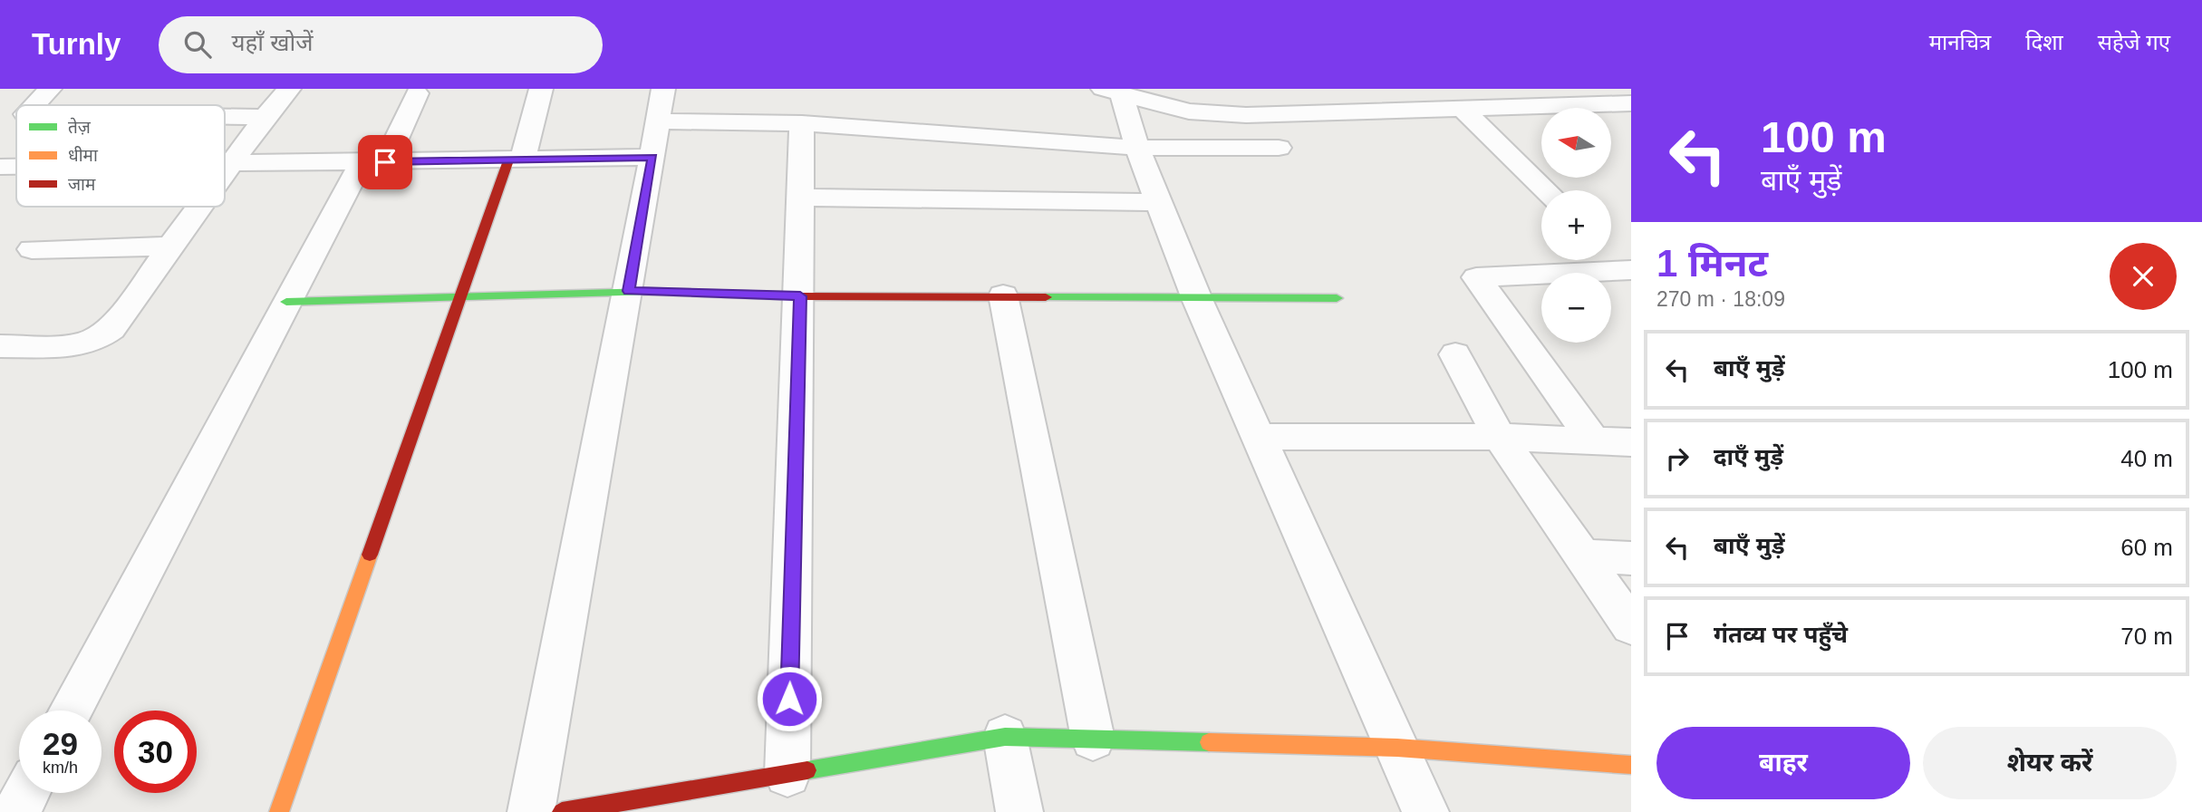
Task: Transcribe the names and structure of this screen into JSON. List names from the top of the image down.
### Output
{
  "legend": ["तेज़", "धीमा", "जाम"],
  "north": "left",
  "page": {
    "header": "Turnly",
    "search": "यहाँ खोजें",
    "nav": ["मानचित्र", "दिशा", "सहेजे गए"],
    "turn": ["100 m", "बाएँ मुड़ें"],
    "map_buttons": ["+", "−"],
    "heading": ["1 मिनट", "270 m · 18:09"],
    "list": [
      {
        "name": "बाएँ मुड़ें",
        "value": "100 m"
      },
      {
        "name": "दाएँ मुड़ें",
        "value": "40 m"
      },
      {
        "name": "बाएँ मुड़ें",
        "value": "60 m"
      },
      {
        "name": "गंतव्य पर पहुँचे",
        "value": "70 m"
      }
    ],
    "speed": "29 km/h",
    "limit": "30",
    "buttons": ["बाहर", "शेयर करें"]
  }
}
